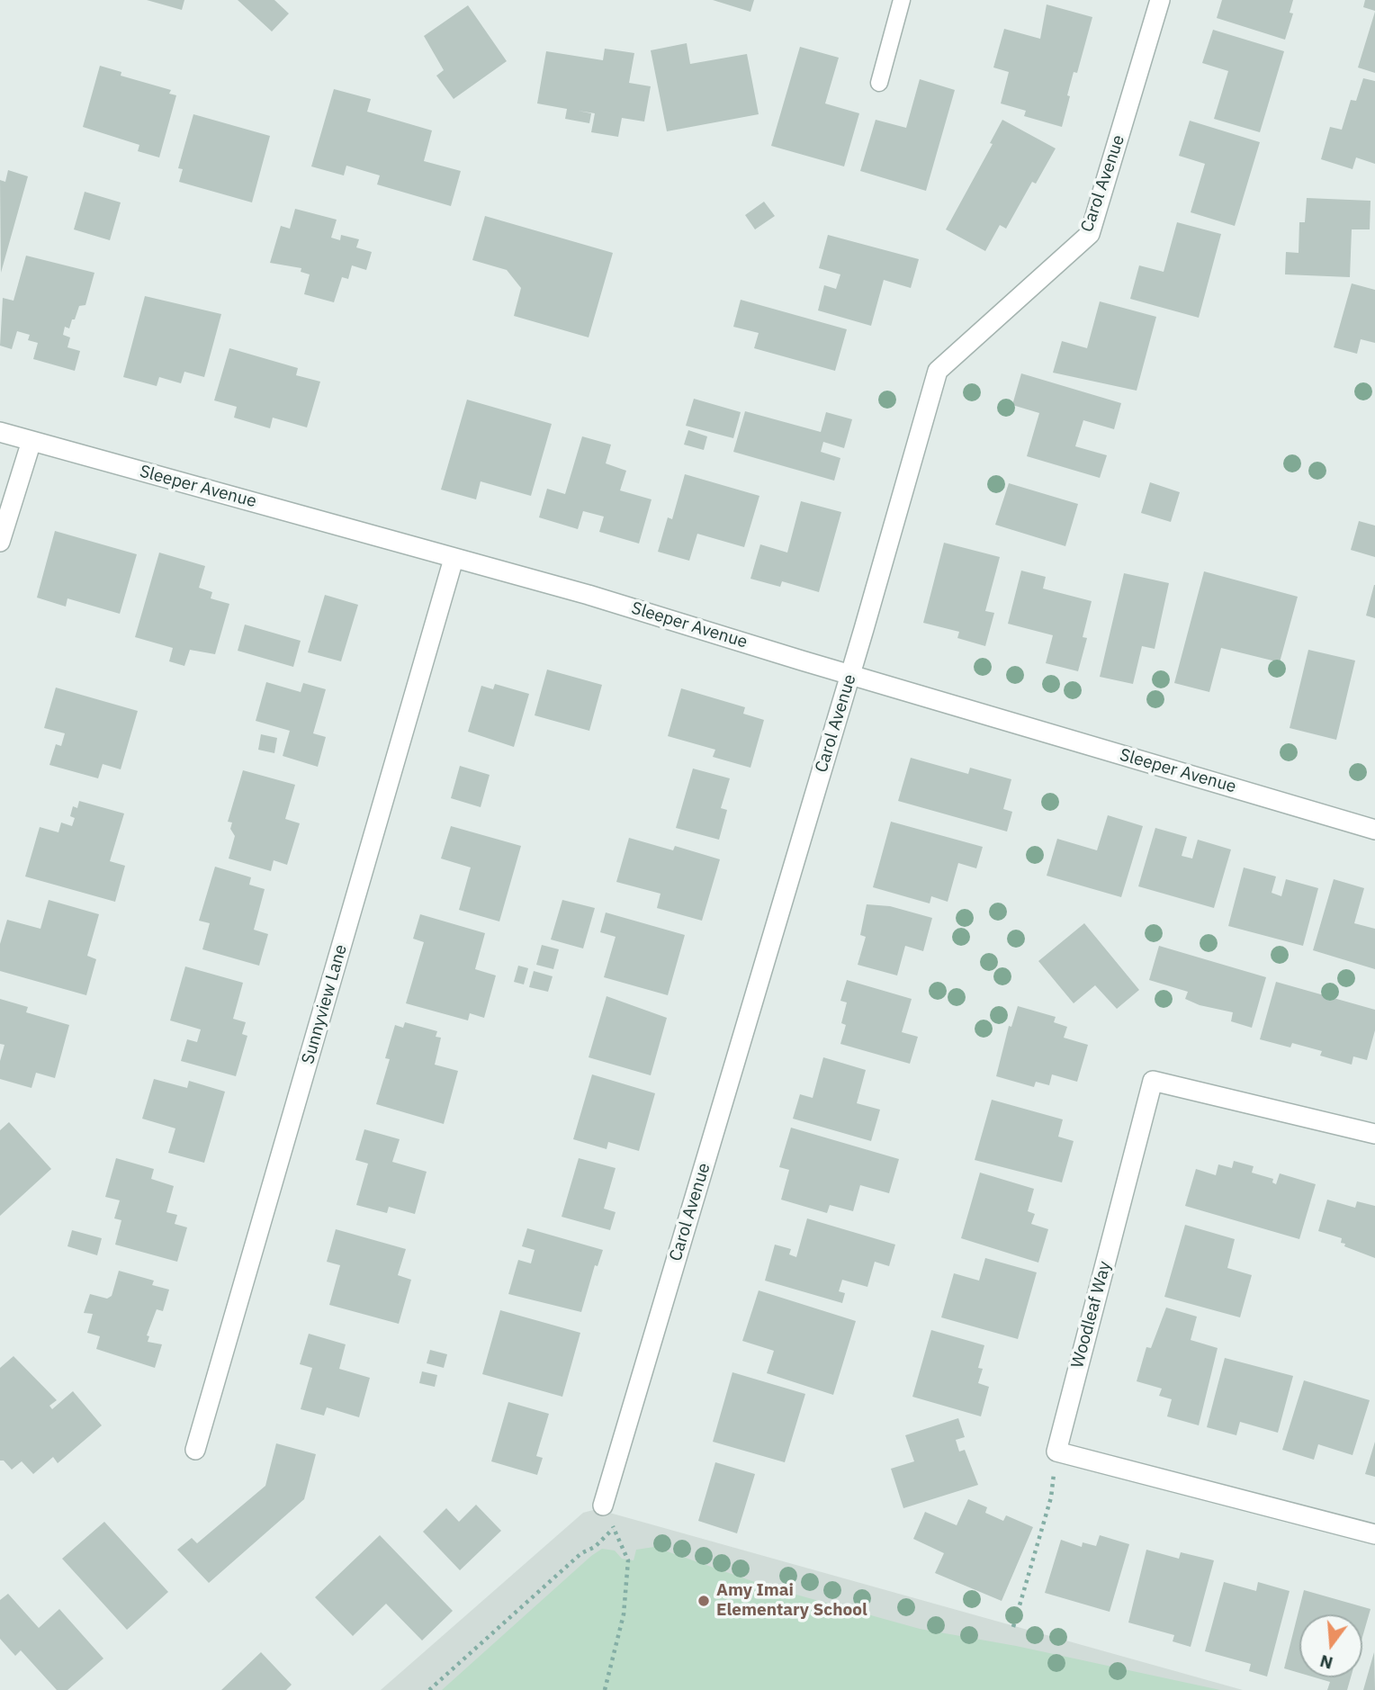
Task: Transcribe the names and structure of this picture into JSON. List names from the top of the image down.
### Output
{
  "streets": {
    "street": [
      "Carol Avenue",
      "Sleeper Avenue",
      "Sunnyview Lane",
      "Woodleaf Way"
    ]
  },
  "crossings": [
    ["Carol Avenue", "Sleeper Avenue"],
    ["Sleeper Avenue", "Sunnyview Lane"]
  ],
  "places": ["Amy Imai Elementary School"],
  "north": "bottom"
}
